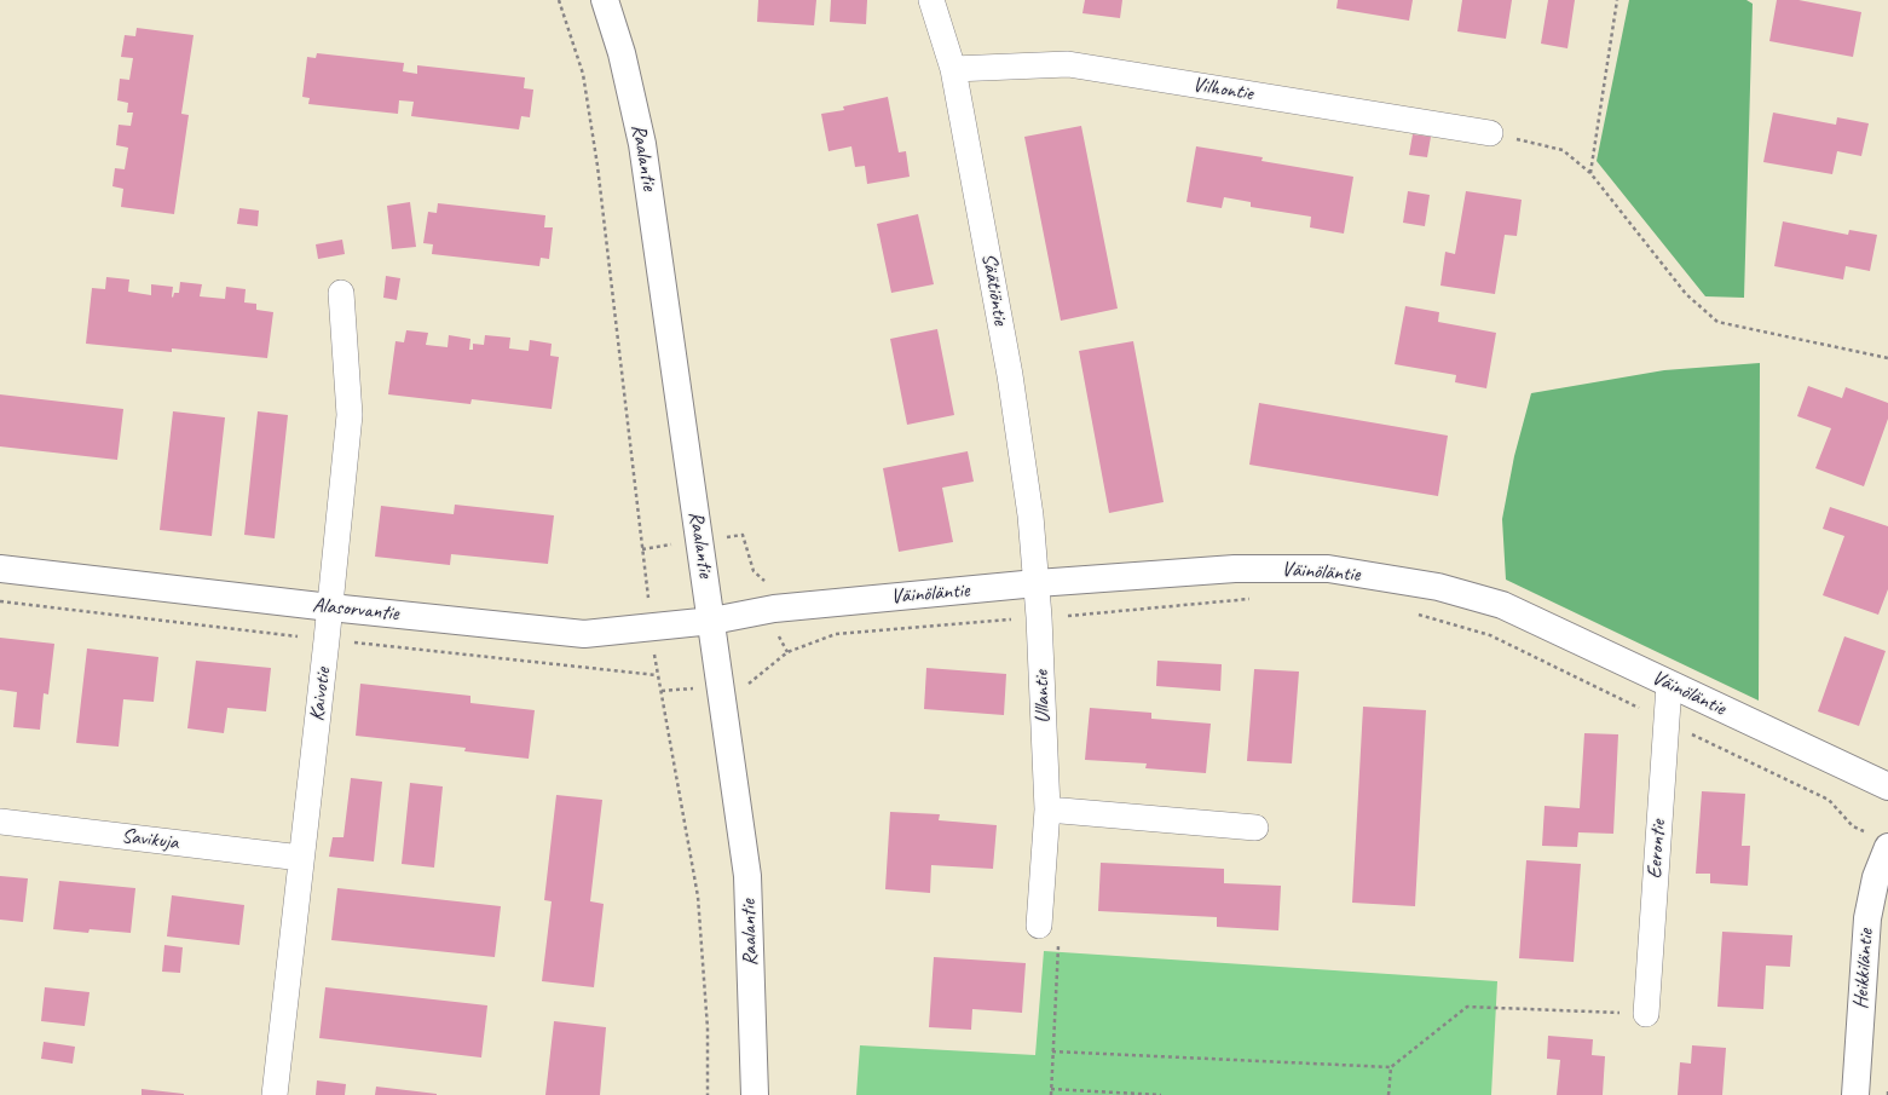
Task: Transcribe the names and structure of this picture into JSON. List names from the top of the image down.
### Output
{
  "streets": {
    "street": [
      "Vilhontie",
      "Raalantie",
      "Säätiöntie",
      "Väinöläntie",
      "Alasorvantie",
      "Kaivotie",
      "Ullantie",
      "Savikuja",
      "Eerontie",
      "Heikkiläntie"
    ]
  },
  "crossings": [
    ["Vilhontie", "Säätiöntie"],
    ["Raalantie", "Väinöläntie"],
    ["Raalantie", "Alasorvantie"],
    ["Säätiöntie", "Väinöläntie"],
    ["Säätiöntie", "Ullantie"],
    ["Väinöläntie", "Alasorvantie"],
    ["Väinöläntie", "Ullantie"],
    ["Väinöläntie", "Eerontie"],
    ["Alasorvantie", "Kaivotie"],
    ["Kaivotie", "Savikuja"]
  ]
}
